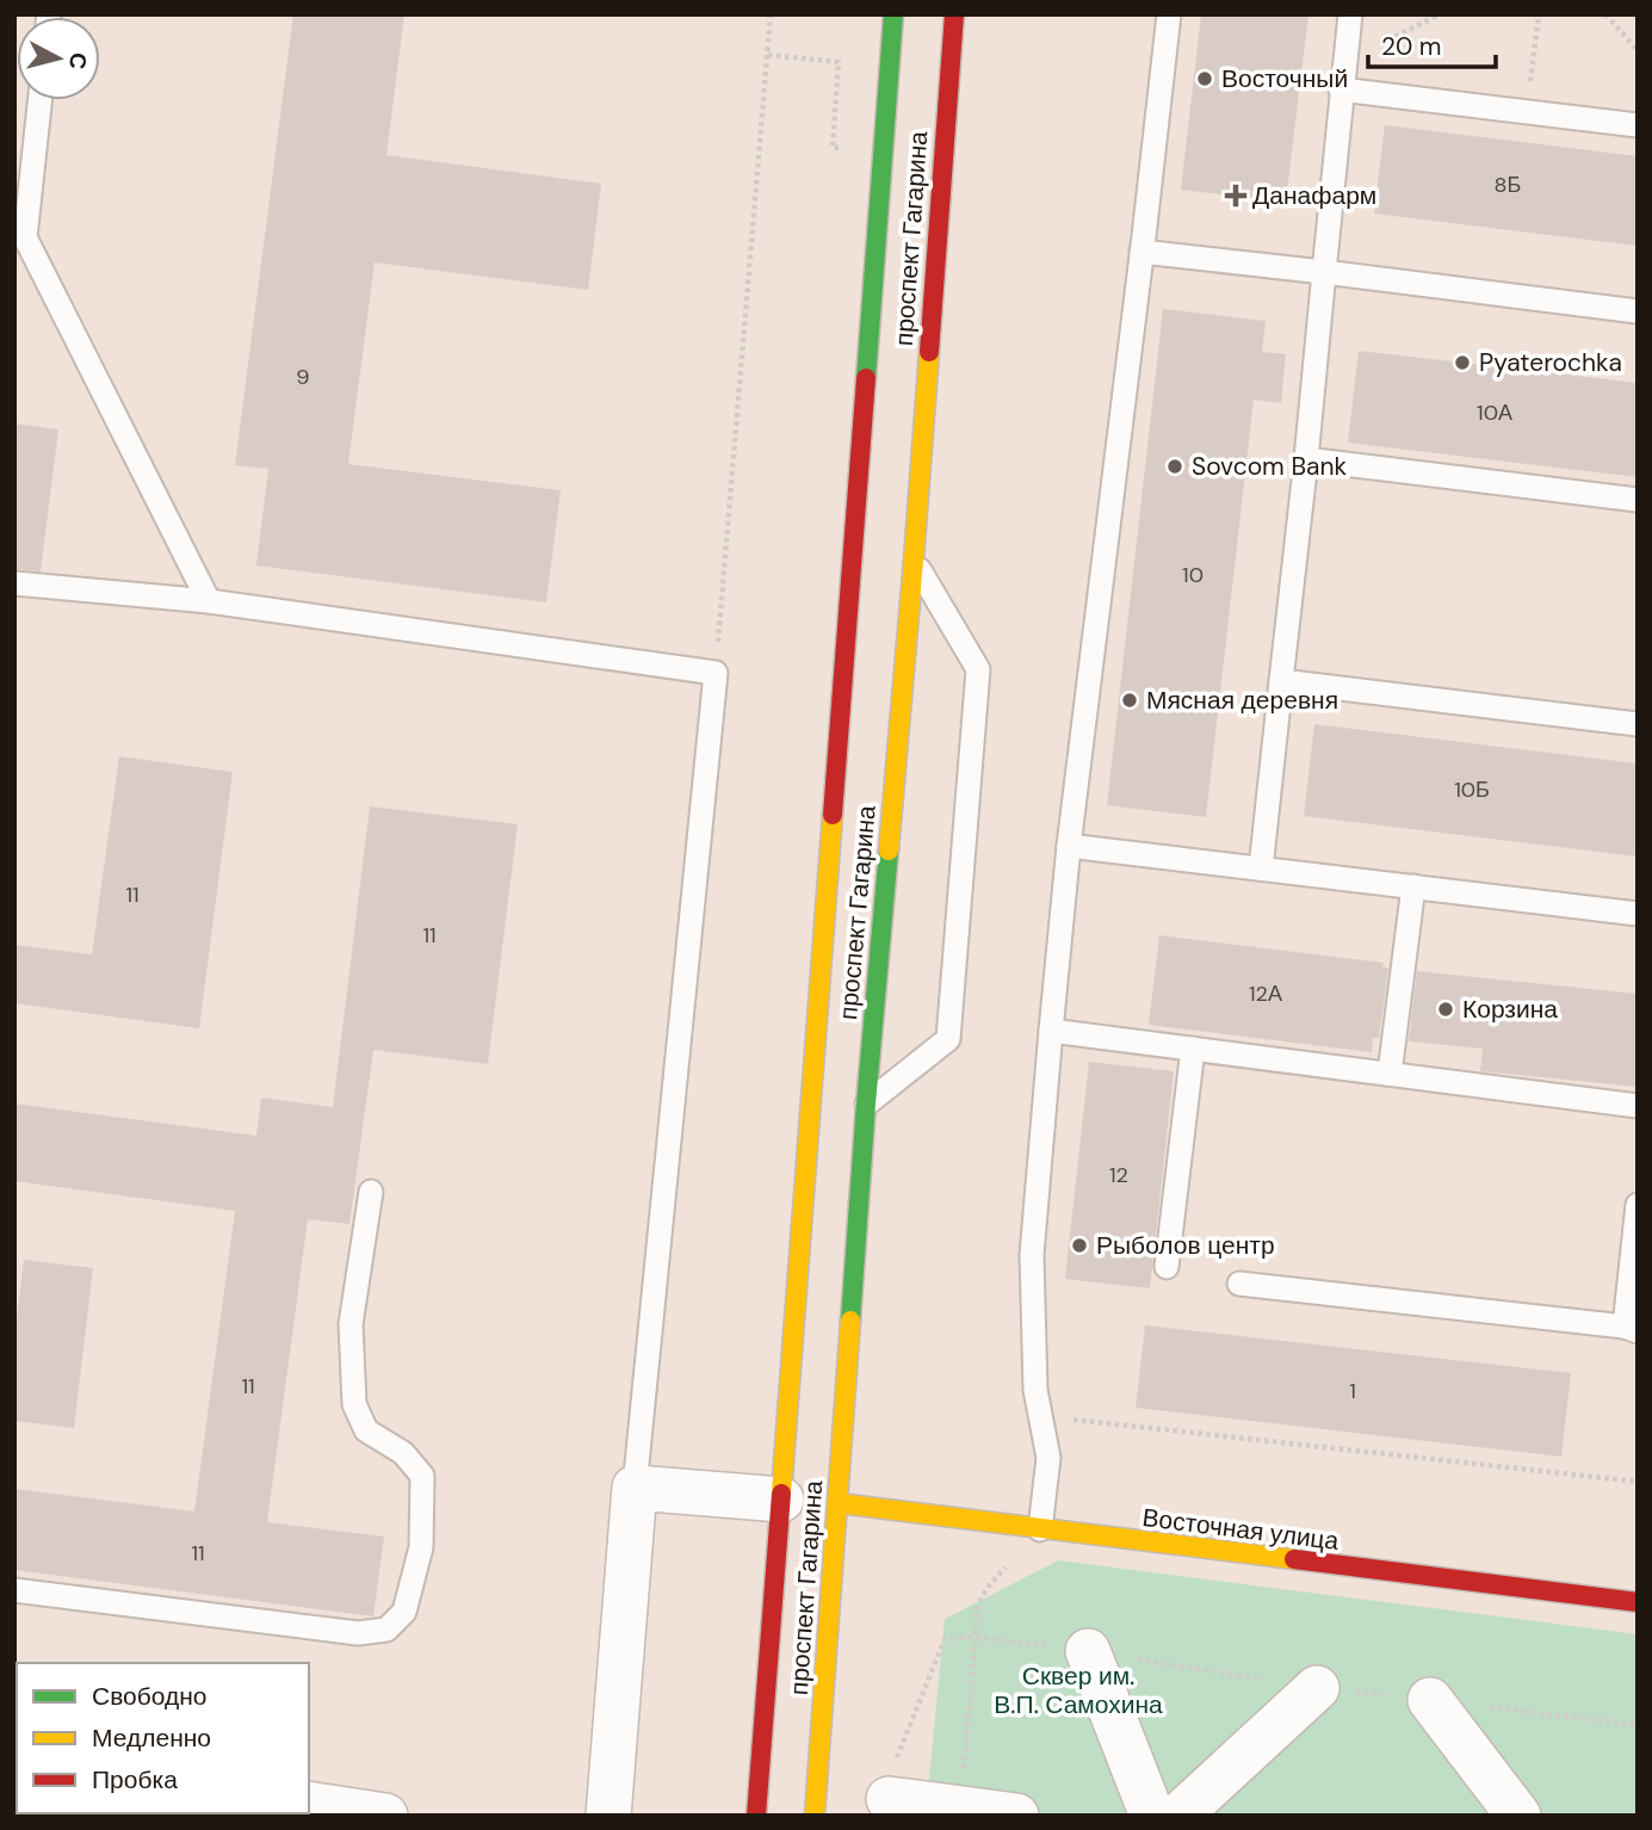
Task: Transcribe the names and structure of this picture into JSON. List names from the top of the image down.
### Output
{
  "streets": {
    "main road": ["проспект Гагарина", "Восточная улица"]
  },
  "crossings": [
    ["проспект Гагарина", "Восточная улица"]
  ],
  "parks": ["Сквер им. В.П. Самохина"],
  "places": {
    "other": [
      "Восточный",
      "Pyaterochka",
      "Sovcom Bank",
      "Мясная деревня",
      "Корзина",
      "Рыболов центр"
    ],
    "health": ["Данафарм"]
  },
  "house_numbers": [
    "8Б",
    "9",
    "10А",
    "10",
    "10Б",
    "11",
    "11",
    "12А",
    "12",
    "11",
    "1",
    "11"
  ],
  "legend": ["Свободно", "Медленно", "Пробка"],
  "scale_bar": "20 m",
  "north": "right"
}
